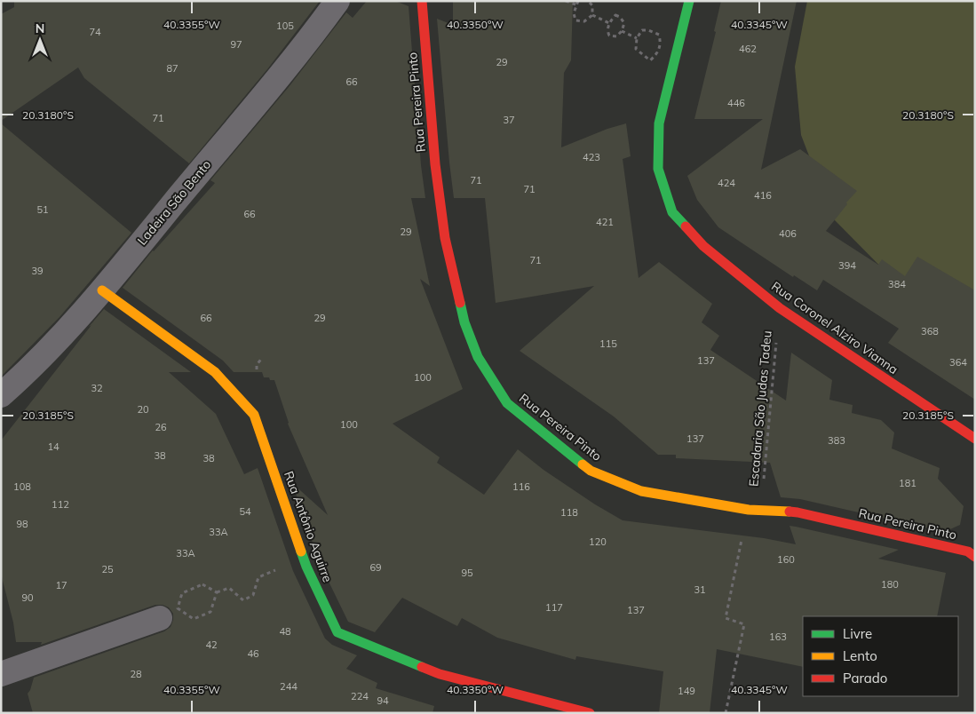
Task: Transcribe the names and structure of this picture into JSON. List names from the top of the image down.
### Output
{
  "streets": {
    "street": [
      "Rua Pereira Pinto",
      "Ladeira São Bento",
      "Rua Coronel Alziro Vianna",
      "Rua Antônio Aguirre"
    ],
    "path": ["Escadaria São Judas Tadeu"]
  },
  "crossings": [
    ["Rua Pereira Pinto", "Escadaria São Judas Tadeu"],
    ["Ladeira São Bento", "Rua Antônio Aguirre"],
    ["Rua Coronel Alziro Vianna", "Escadaria São Judas Tadeu"]
  ],
  "house_numbers": [
    "105",
    "74",
    "97",
    "462",
    "29",
    "87",
    "66",
    "446",
    "71",
    "37",
    "423",
    "71",
    "424",
    "71",
    "416",
    "51",
    "66",
    "421",
    "29",
    "406",
    "71",
    "394",
    "39",
    "384",
    "66",
    "29",
    "368",
    "115",
    "137",
    "364",
    "100",
    "32",
    "20",
    "100",
    "26",
    "137",
    "383",
    "14",
    "38",
    "38",
    "181",
    "108",
    "116",
    "112",
    "54",
    "118",
    "98",
    "33A",
    "120",
    "33A",
    "160",
    "69",
    "25",
    "95",
    "180",
    "17",
    "31",
    "90",
    "117",
    "137",
    "48",
    "163",
    "42",
    "46",
    "28",
    "244",
    "149",
    "224",
    "94"
  ],
  "legend": ["Livre", "Lento", "Parado"],
  "north": "top",
  "coordinates": [
    "40.3355°W",
    "40.3350°W",
    "40.3345°W",
    "20.3180°S",
    "20.3185°S"
  ]
}
